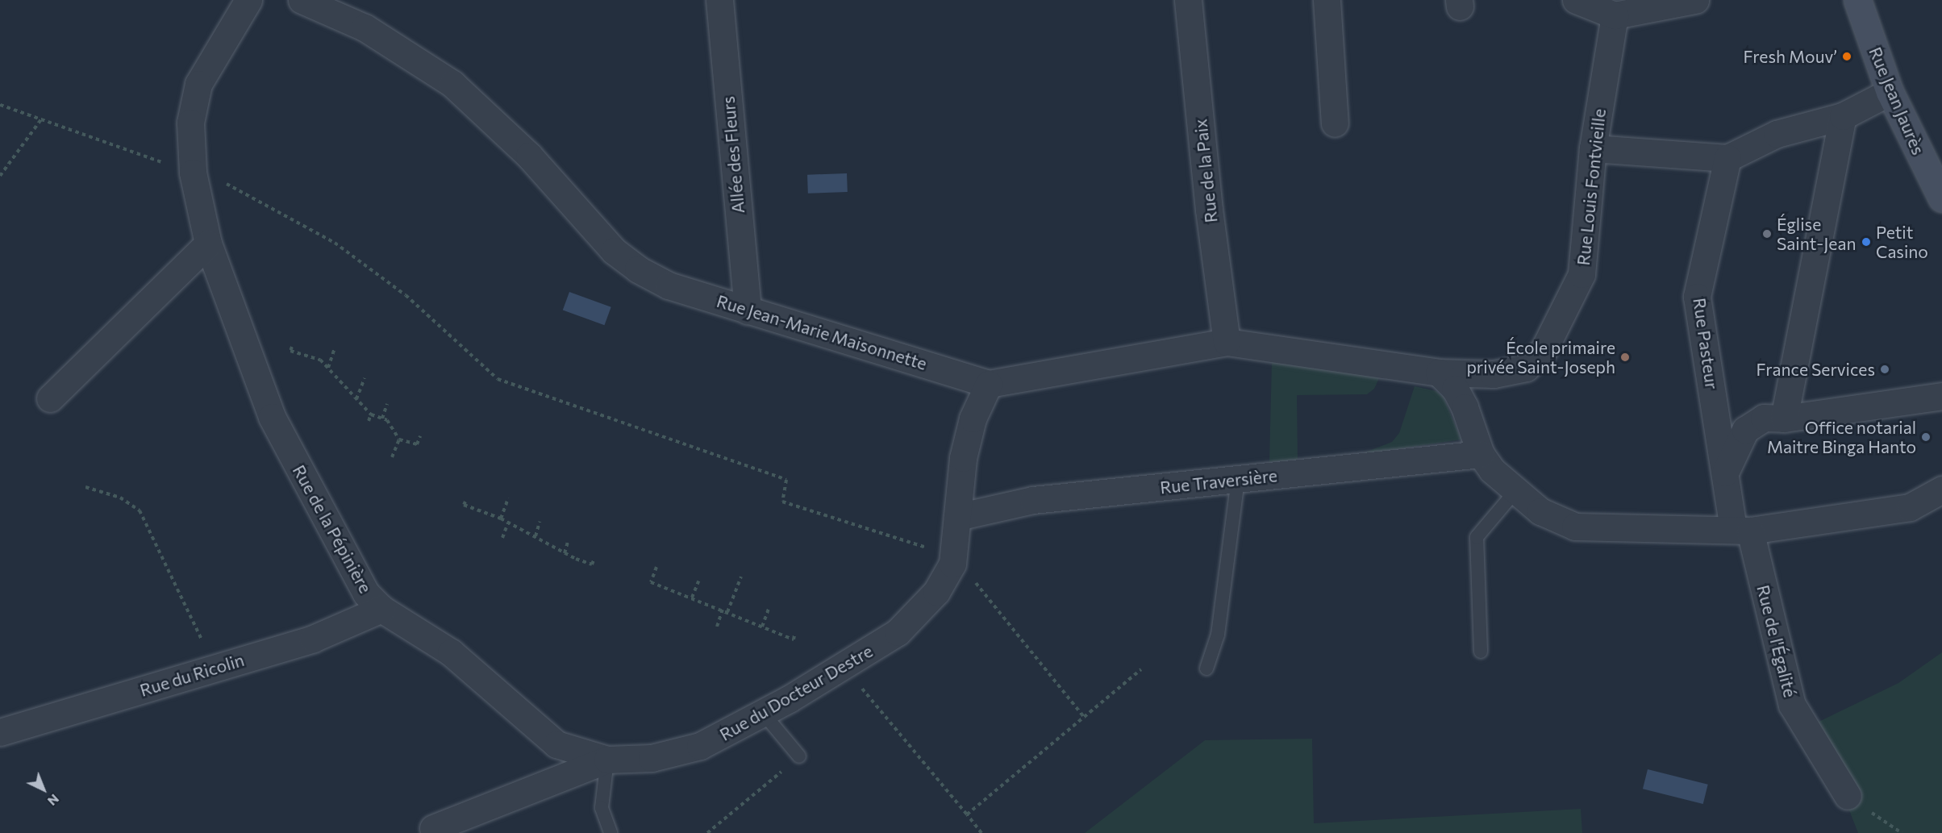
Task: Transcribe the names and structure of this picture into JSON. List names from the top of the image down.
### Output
{
  "streets": {
    "main road": ["Rue Jean Jaurès"],
    "street": [
      "Allée des Fleurs",
      "Rue de la Paix",
      "Rue Louis Fontvieille",
      "Rue Jean-Marie Maisonnette",
      "Rue Pasteur",
      "Rue Traversière",
      "Rue de la Pépinière",
      "Rue de l'Égalité",
      "Rue du Ricolin",
      "Rue du Docteur Destre"
    ]
  },
  "crossings": [
    ["Allée des Fleurs", "Rue Jean-Marie Maisonnette"],
    ["Rue de la Paix", "Rue Jean-Marie Maisonnette"],
    ["Rue Louis Fontvieille", "Rue Jean-Marie Maisonnette"],
    ["Rue Jean-Marie Maisonnette", "Rue du Docteur Destre"],
    ["Rue Pasteur", "Rue de l'Égalité"],
    ["Rue Traversière", "Rue du Docteur Destre"],
    ["Rue de la Pépinière", "Rue du Ricolin"],
    ["Rue de la Pépinière", "Rue du Docteur Destre"]
  ],
  "places": [
    "Fresh Mouv’",
    "Église Saint-Jean",
    "Petit Casino",
    "École primaire privée Saint-Joseph",
    "France Services",
    "Office notarial Maitre Binga Hanto"
  ],
  "north": "bottom right"
}
